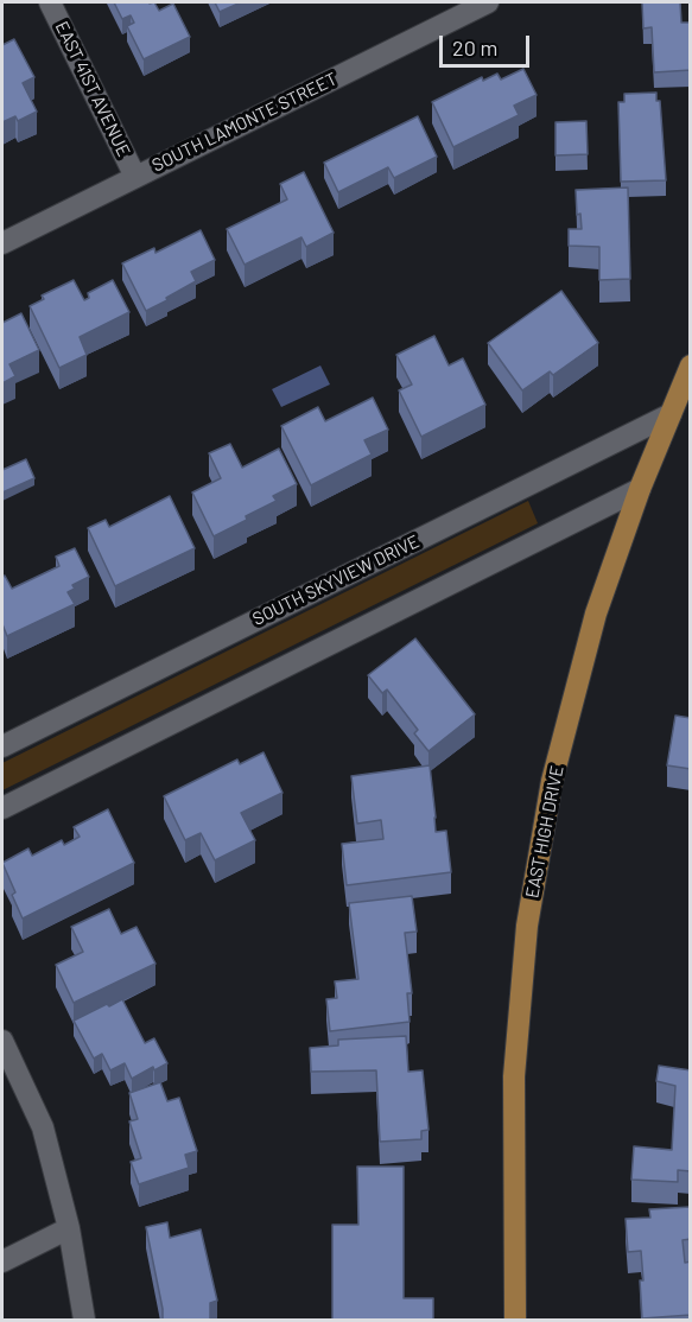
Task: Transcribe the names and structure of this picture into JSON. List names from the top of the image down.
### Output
{
  "streets": {
    "main road": ["EAST HIGH DRIVE"],
    "street": ["EAST 41ST AVENUE", "SOUTH LAMONTE STREET", "SOUTH SKYVIEW DRIVE"]
  },
  "crossings": [
    ["EAST 41ST AVENUE", "SOUTH LAMONTE STREET"],
    ["SOUTH SKYVIEW DRIVE", "EAST HIGH DRIVE"]
  ],
  "scale_bar": "20 m"
}
